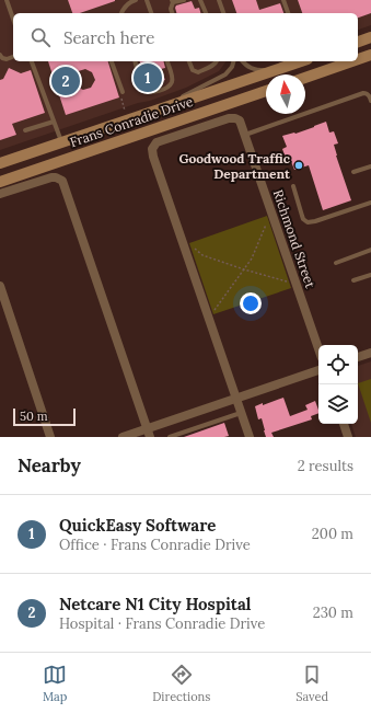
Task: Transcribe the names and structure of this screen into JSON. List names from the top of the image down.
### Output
{
  "streets": {
    "main road": ["Frans Conradie Drive"],
    "street": ["Richmond Street"]
  },
  "places": ["Goodwood Traffic Department"],
  "scale_bar": "50 m",
  "north": "top",
  "page": {
    "search": "Search here",
    "pins": ["1", "2"],
    "scale": "50 m",
    "heading": ["Nearby", "2 results"],
    "list": [
      {
        "mark": "1",
        "name": "QuickEasy Software",
        "note": "Office · Frans Conradie Drive",
        "value": "200 m"
      },
      {
        "mark": "2",
        "name": "Netcare N1 City Hospital",
        "note": "Hospital · Frans Conradie Drive",
        "value": "230 m"
      }
    ],
    "nav": ["Map", "Directions", "Saved"]
  }
}
